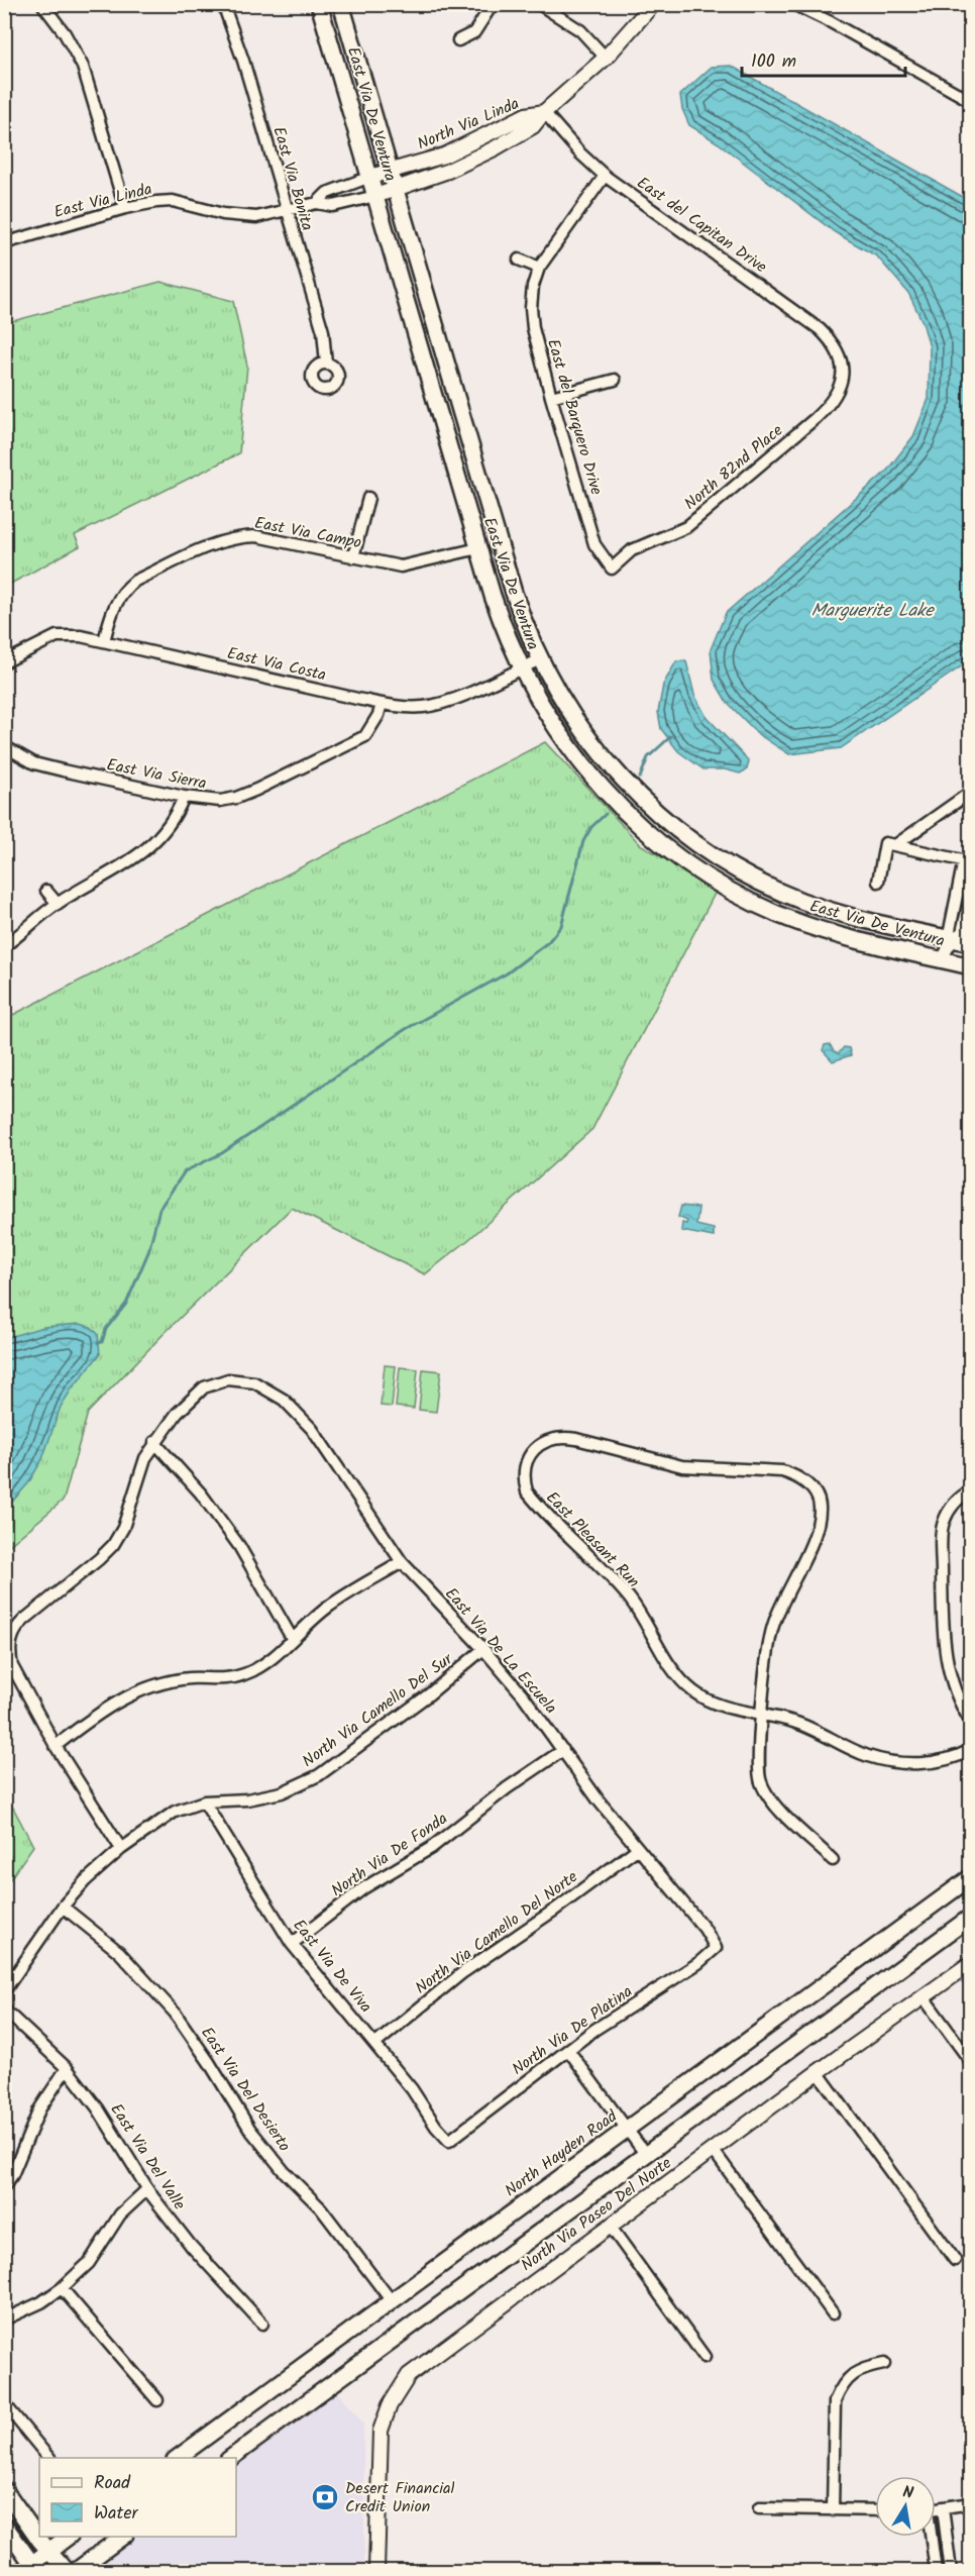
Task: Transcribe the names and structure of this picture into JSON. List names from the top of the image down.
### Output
{
  "streets": {
    "main road": ["East Via De Ventura", "North Hayden Road"],
    "street": [
      "North Via Linda",
      "East Via Bonita",
      "East Via Linda",
      "East del Capitan Drive",
      "East del Barquero Drive",
      "North 82nd Place",
      "East Via Campo",
      "East Via Costa",
      "East Via Sierra",
      "East Pleasant Run",
      "East Via De La Escuela",
      "North Via Camello Del Sur",
      "North Via De Fonda",
      "North Via Camello Del Norte",
      "East Via De Viva",
      "North Via De Platina",
      "East Via Del Desierto",
      "East Via Del Valle",
      "North Via Paseo Del Norte"
    ]
  },
  "crossings": [
    ["East Via De Ventura", "North Via Linda"],
    ["East Via De Ventura", "East Via Linda"],
    ["East Via De Ventura", "East Via Campo"],
    ["East Via De Ventura", "East Via Costa"],
    ["North Via Linda", "East Via Linda"],
    ["North Via Linda", "East del Capitan Drive"],
    ["East Via Bonita", "East Via Linda"],
    ["East del Capitan Drive", "East del Barquero Drive"],
    ["East del Capitan Drive", "North 82nd Place"],
    ["East del Barquero Drive", "North 82nd Place"],
    ["East Via Campo", "East Via Costa"],
    ["East Via Costa", "East Via Sierra"],
    ["East Via De La Escuela", "North Via Camello Del Sur"],
    ["East Via De La Escuela", "North Via De Fonda"],
    ["East Via De La Escuela", "North Via Camello Del Norte"],
    ["East Via De La Escuela", "North Via De Platina"],
    ["North Via Camello Del Sur", "East Via De Viva"],
    ["North Via Camello Del Sur", "East Via Del Desierto"],
    ["North Via De Fonda", "East Via De Viva"],
    ["North Via Camello Del Norte", "East Via De Viva"],
    ["East Via De Viva", "North Via De Platina"],
    ["East Via Del Desierto", "North Hayden Road"]
  ],
  "water": ["Marguerite Lake"],
  "places": {
    "bank": ["Desert Financial Credit Union"]
  },
  "legend": ["Road", "Water"],
  "scale_bar": "100 m",
  "north": "top"
}
